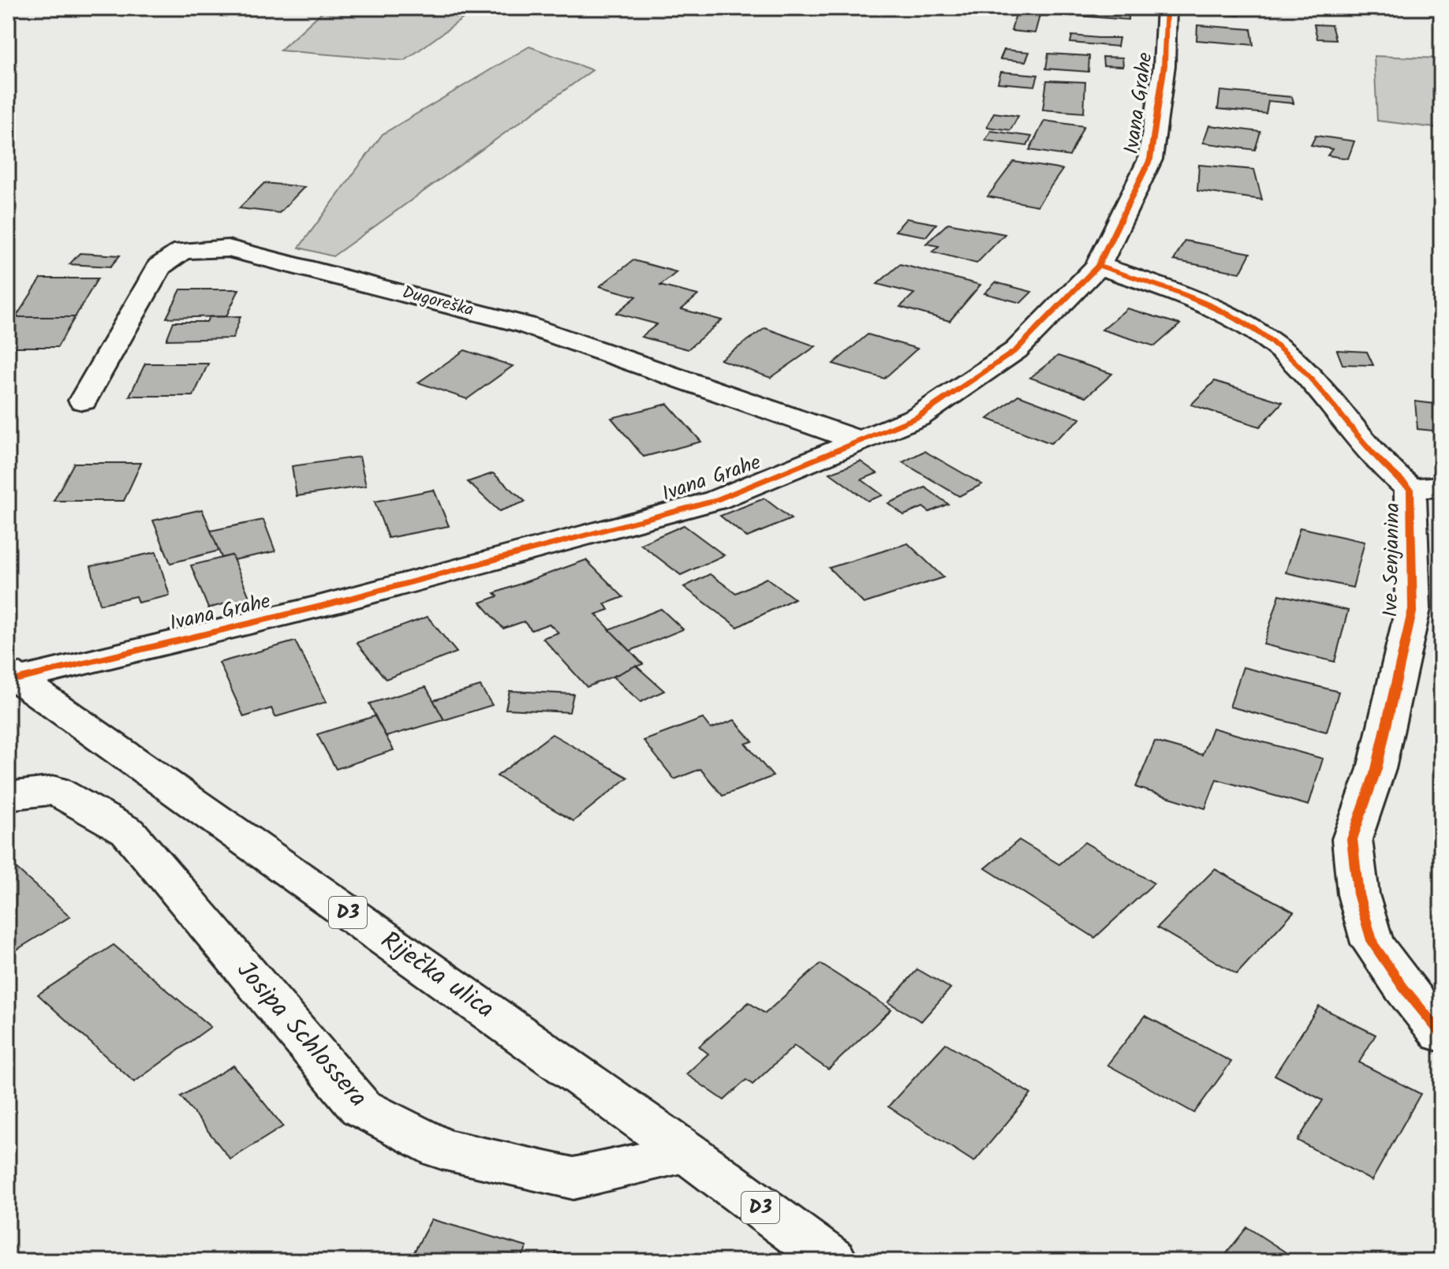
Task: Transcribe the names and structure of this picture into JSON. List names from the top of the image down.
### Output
{
  "streets": {
    "street": [
      "Ivana Grahe",
      "Dugoreška",
      "Ive Senjanina",
      "D3",
      "Riječka ulica",
      "Josipa Schlossera"
    ]
  },
  "crossings": [
    ["Ivana Grahe", "Dugoreška"],
    ["Ivana Grahe", "Ive Senjanina"],
    ["Ivana Grahe", "Riječka ulica"],
    ["Riječka ulica", "Josipa Schlossera"]
  ]
}
